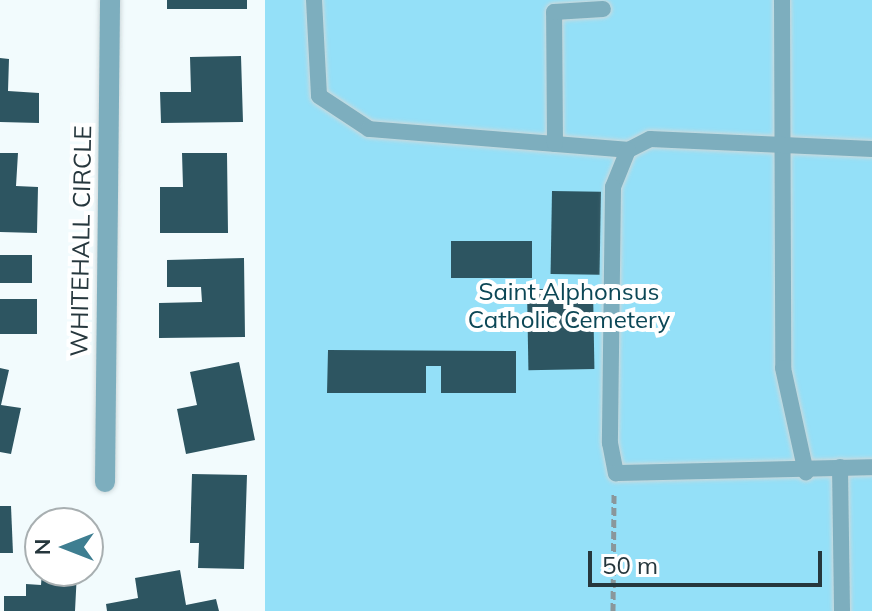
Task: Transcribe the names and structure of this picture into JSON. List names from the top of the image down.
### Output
{
  "streets": {
    "street": ["WHITEHALL CIRCLE"]
  },
  "parks": ["Saint Alphonsus Catholic Cemetery"],
  "scale_bar": "50 m",
  "north": "left"
}
